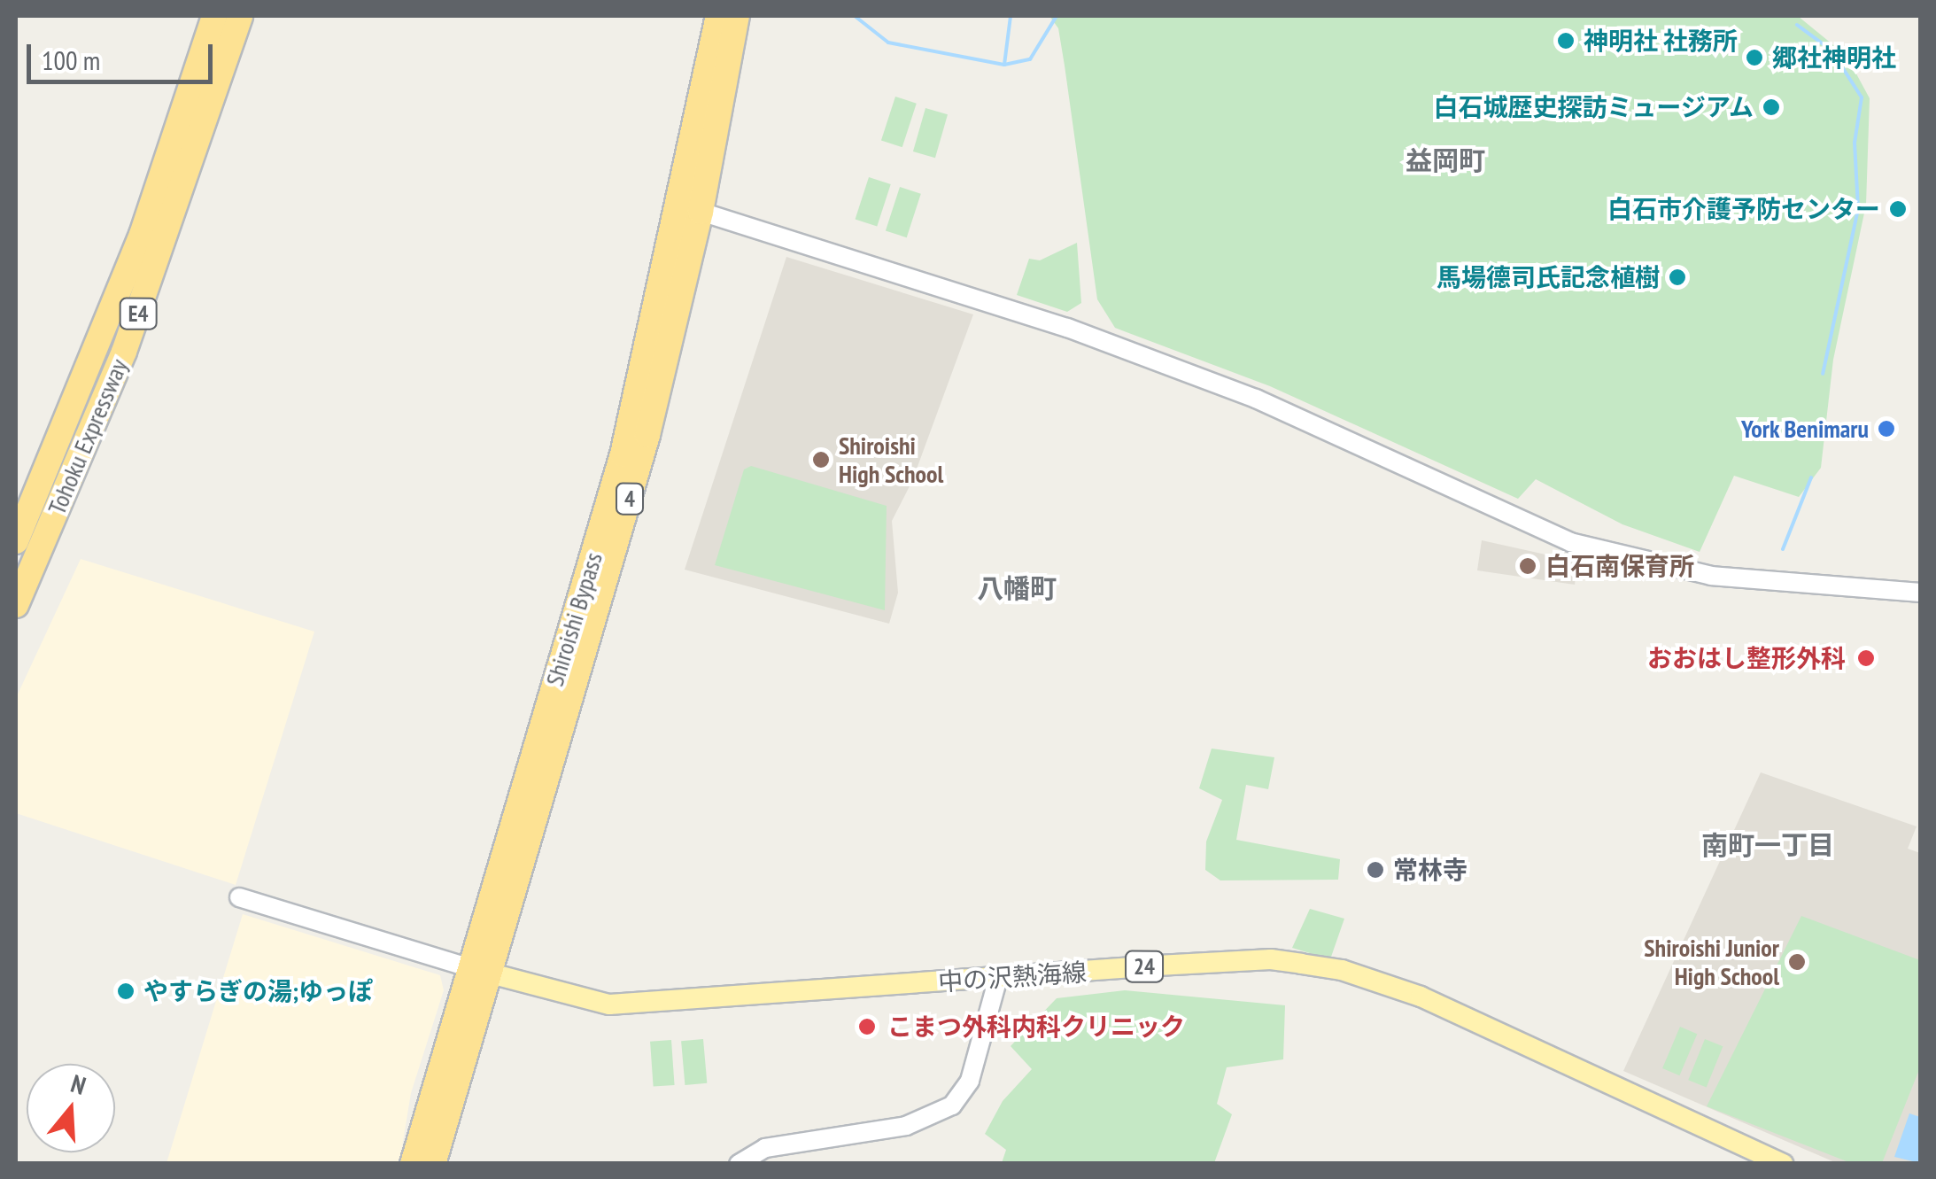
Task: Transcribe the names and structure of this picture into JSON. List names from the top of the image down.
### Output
{
  "streets": {
    "highway": [
      "E4",
      "Tohoku Expressway",
      "4",
      "Shiroishi Bypass"
    ],
    "main road": ["24", "中の沢熱海線"]
  },
  "crossings": [
    ["Shiroishi Bypass", "中の沢熱海線"]
  ],
  "districts": ["益岡町", "八幡町", "南町一丁目"],
  "places": [
    "神明社 社務所",
    "郷社神明社",
    "白石城歴史探訪ミュージアム",
    "白石市介護予防センター",
    "馬場德司氏記念植樹",
    "York Benimaru",
    "Shiroishi High School",
    "白石南保育所",
    "おおはし整形外科",
    "常林寺",
    "Shiroishi Junior High School",
    "やすらぎの湯;ゆっぽ",
    "こまつ外科内科クリニック"
  ],
  "scale_bar": "100 m",
  "north": "top"
}
